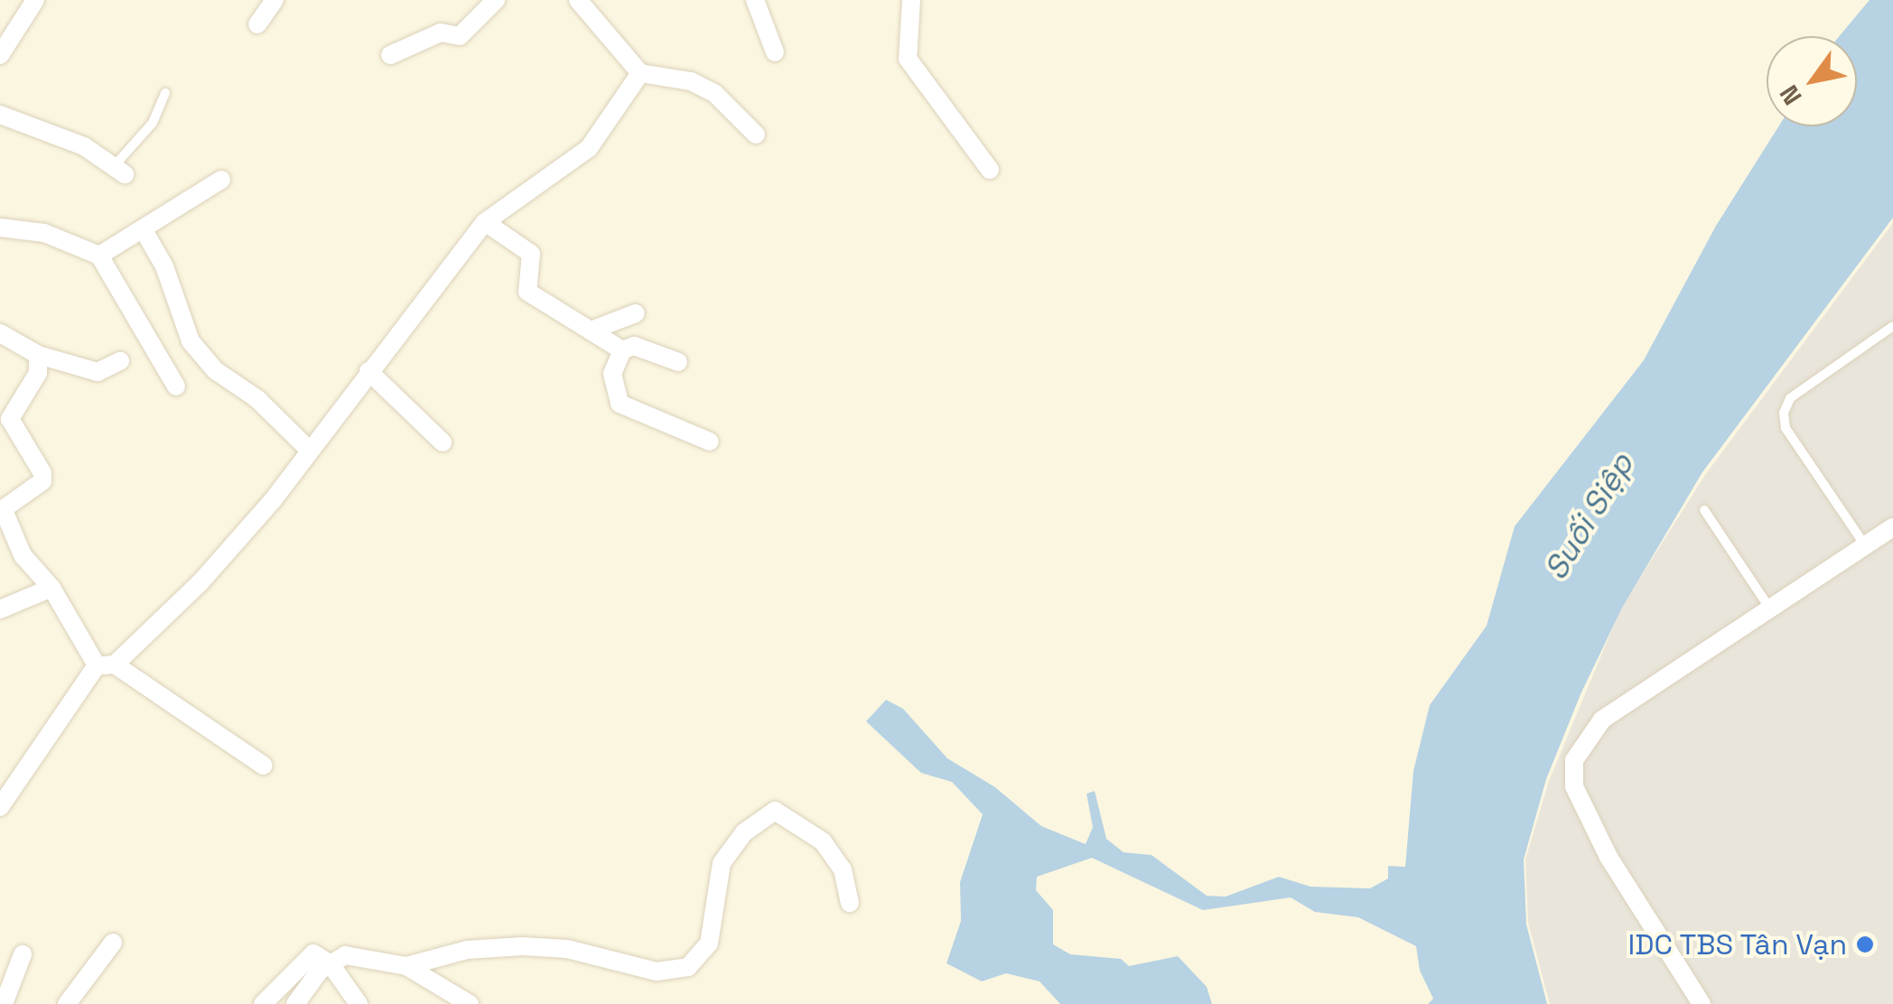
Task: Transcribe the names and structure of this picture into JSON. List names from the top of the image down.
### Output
{
  "water": ["Suối Siệp"],
  "places": ["IDC TBS Tân Vạn"],
  "north": "bottom left"
}
